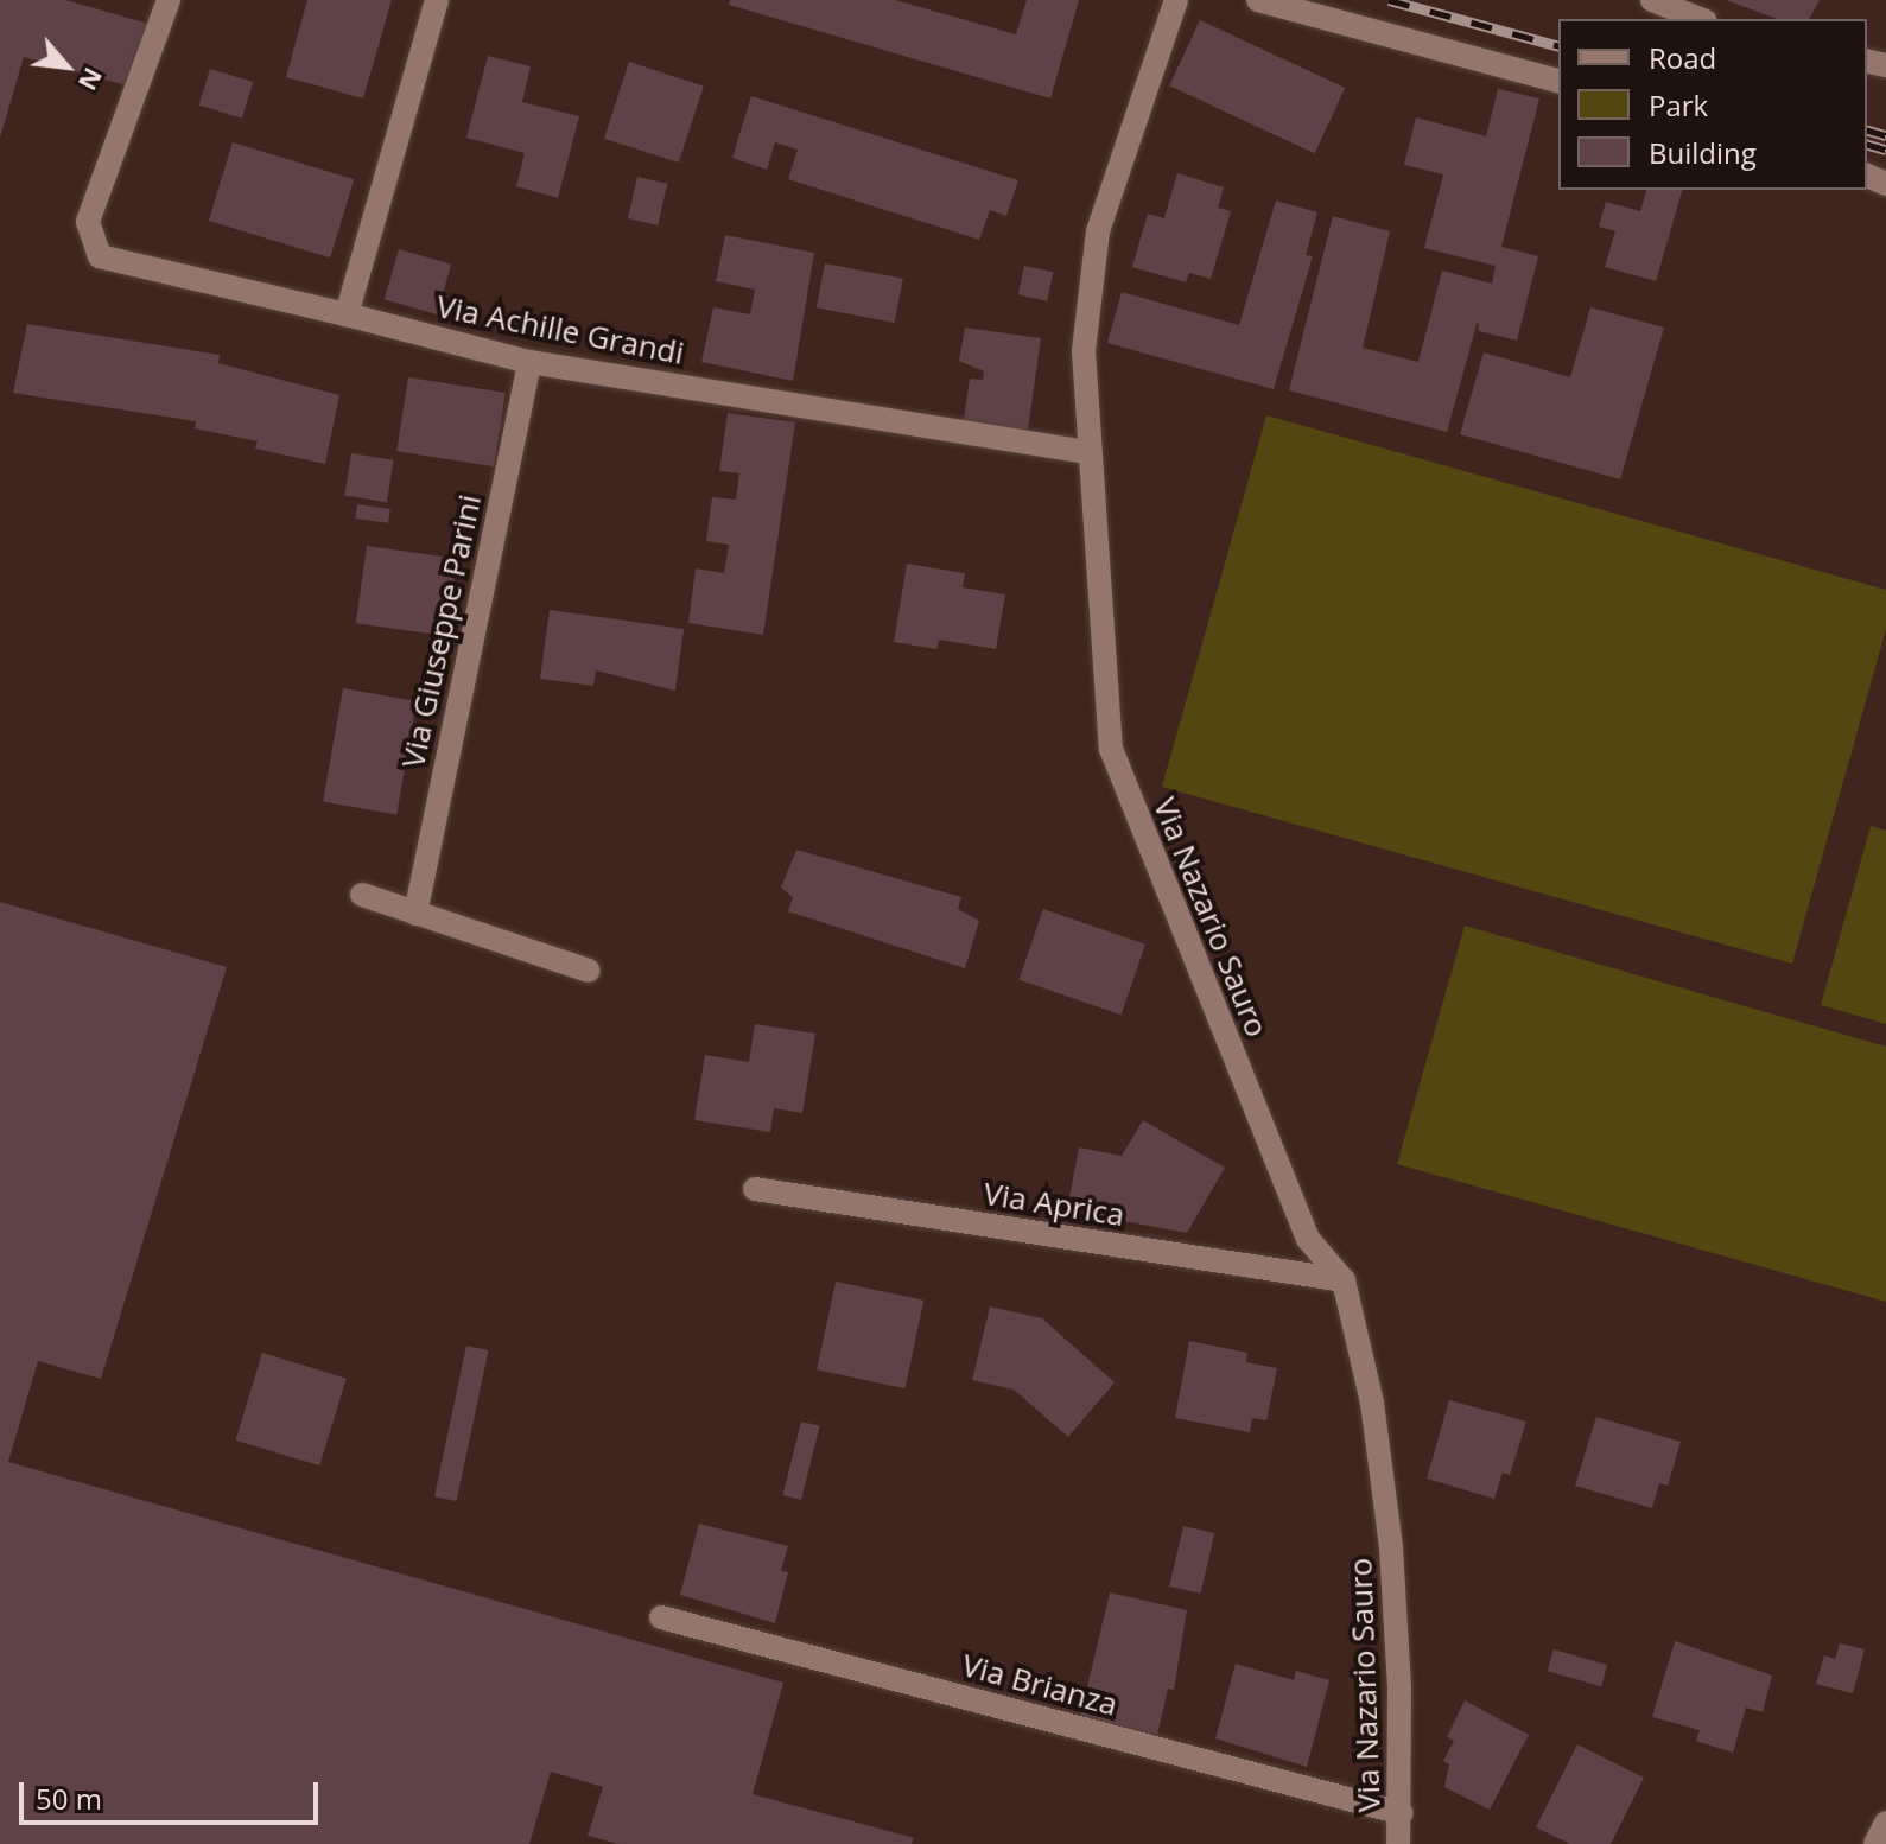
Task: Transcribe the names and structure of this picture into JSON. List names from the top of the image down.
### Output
{
  "streets": {
    "street": [
      "Via Achille Grandi",
      "Via Giuseppe Parini",
      "Via Nazario Sauro",
      "Via Aprica",
      "Via Brianza"
    ]
  },
  "crossings": [
    ["Via Achille Grandi", "Via Giuseppe Parini"],
    ["Via Achille Grandi", "Via Nazario Sauro"],
    ["Via Nazario Sauro", "Via Aprica"],
    ["Via Nazario Sauro", "Via Brianza"]
  ],
  "legend": ["Road", "Park", "Building"],
  "scale_bar": "50 m",
  "north": "bottom right"
}
